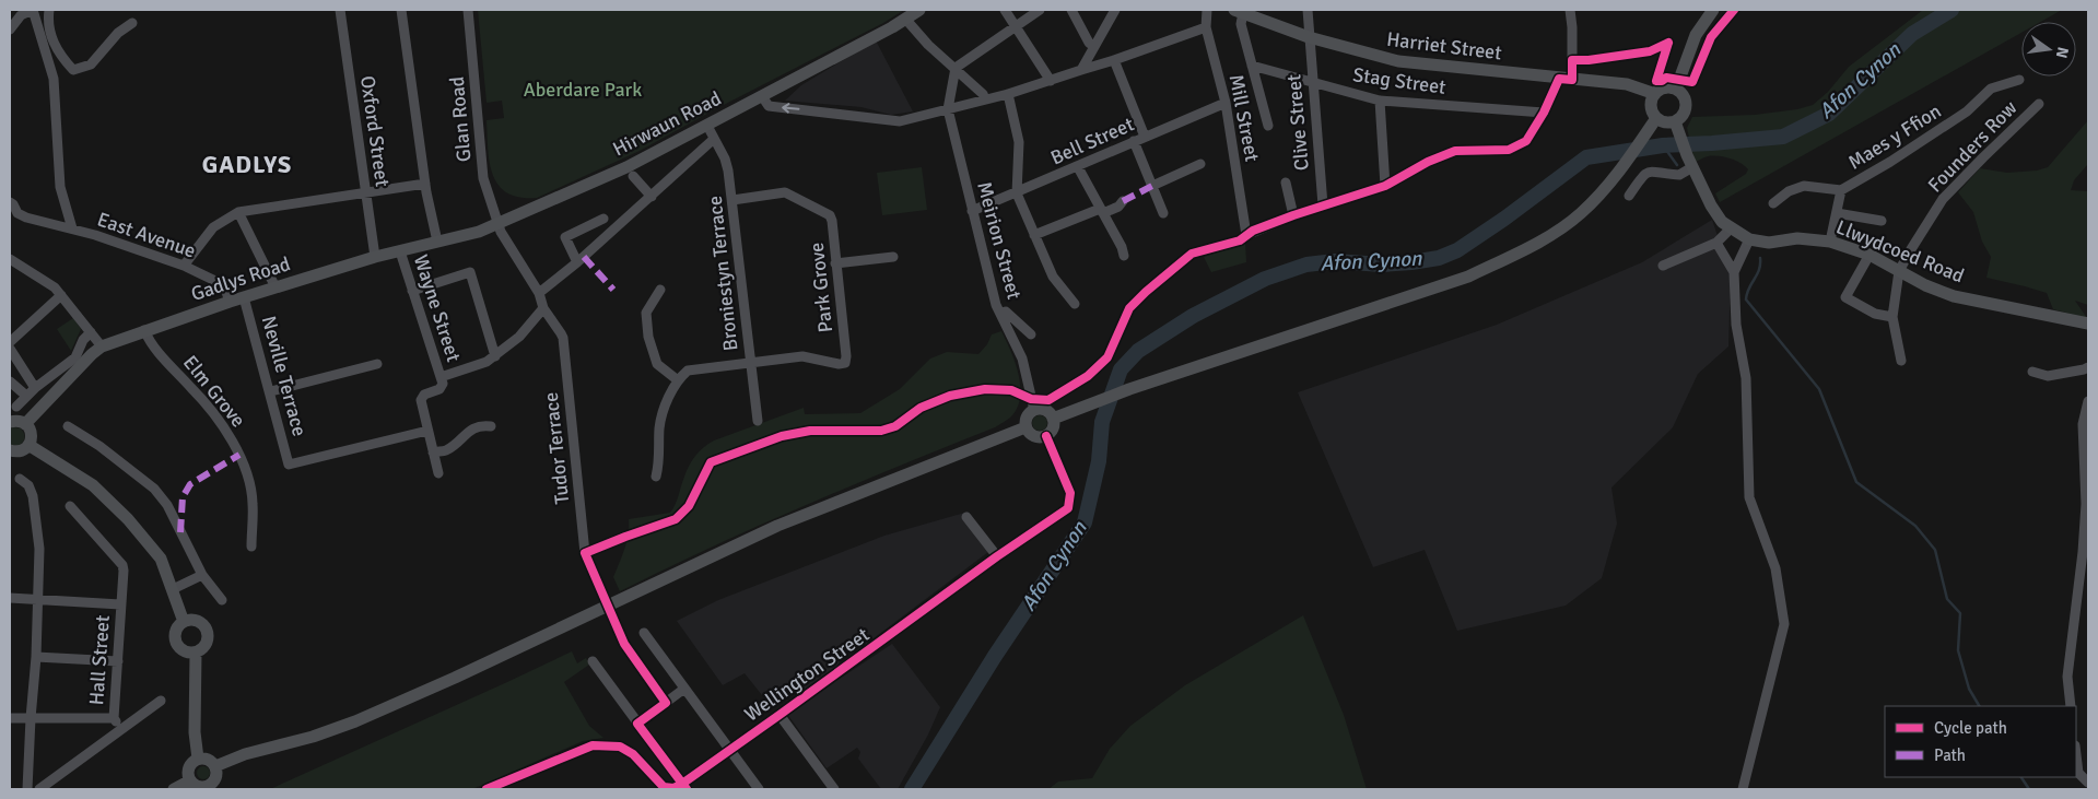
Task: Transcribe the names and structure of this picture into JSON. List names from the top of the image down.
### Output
{
  "streets": {
    "main road": [
      "Harriet Street",
      "Hirwaun Road",
      "Llwydcoed Road",
      "Gadlys Road"
    ],
    "street": [
      "Stag Street",
      "Mill Street",
      "Glan Road",
      "Clive Street",
      "Oxford Street",
      "Maes y Ffion",
      "Bell Street",
      "Founders Row",
      "East Avenue",
      "Meirion Street",
      "Broniestyn Terrace",
      "Park Grove",
      "Wayne Street",
      "Neville Terrace",
      "Elm Grove",
      "Tudor Terrace",
      "Hall Street",
      "Wellington Street"
    ]
  },
  "crossings": [
    ["Harriet Street", "Clive Street"],
    ["Stag Street", "Clive Street"],
    ["Mill Street", "Bell Street"],
    ["Glan Road", "Hirwaun Road"],
    ["Glan Road", "Gadlys Road"],
    ["Hirwaun Road", "Broniestyn Terrace"],
    ["Hirwaun Road", "Gadlys Road"],
    ["Oxford Street", "Gadlys Road"],
    ["Maes y Ffion", "Llwydcoed Road"],
    ["Bell Street", "Meirion Street"],
    ["Founders Row", "Llwydcoed Road"],
    ["East Avenue", "Gadlys Road"],
    ["Meirion Street", "Wellington Street"],
    ["Broniestyn Terrace", "Park Grove"],
    ["Gadlys Road", "Wayne Street"],
    ["Gadlys Road", "Neville Terrace"],
    ["Gadlys Road", "Elm Grove"]
  ],
  "districts": ["GADLYS"],
  "water": ["Afon Cynon"],
  "parks": ["Aberdare Park"],
  "legend": ["Cycle path", "Path"],
  "north": "right"
}
